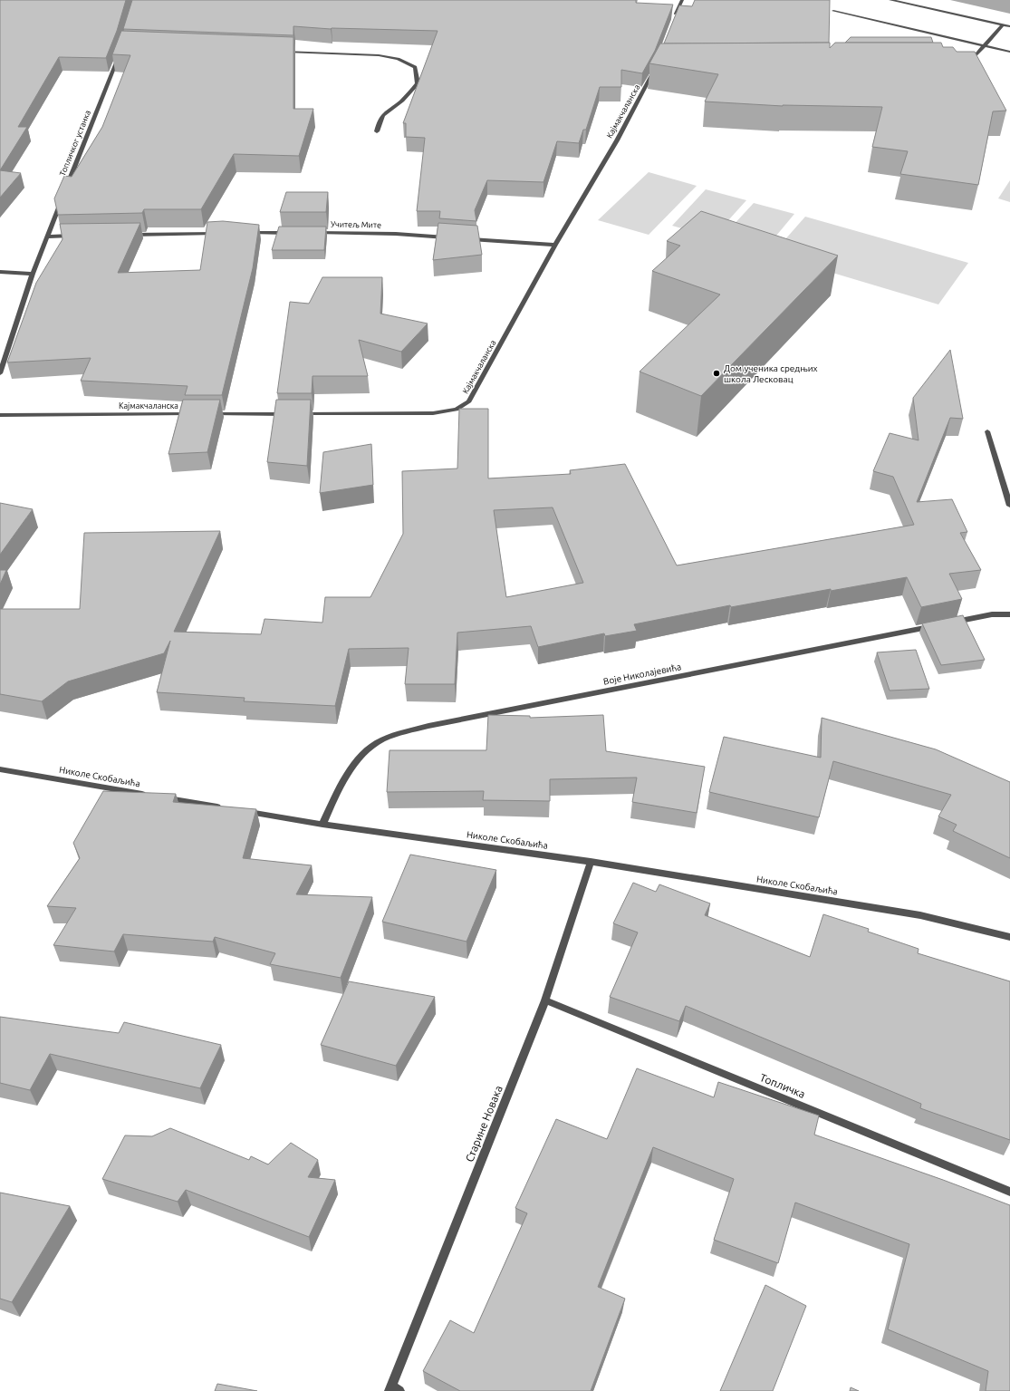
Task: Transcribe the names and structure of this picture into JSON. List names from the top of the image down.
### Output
{
  "streets": {
    "street": [
      "Кајмакчаланска",
      "Топличког устанка",
      "Учитељ Мите",
      "Воје Николајевића",
      "Николе Скобаљића",
      "Топличка",
      "Старине Новака"
    ]
  },
  "crossings": [
    ["Воје Николајевића", "Николе Скобаљића"],
    ["Николе Скобаљића", "Старине Новака"],
    ["Топличка", "Старине Новака"]
  ],
  "places": ["Дом ученика средњих школа Лесковац"]
}
